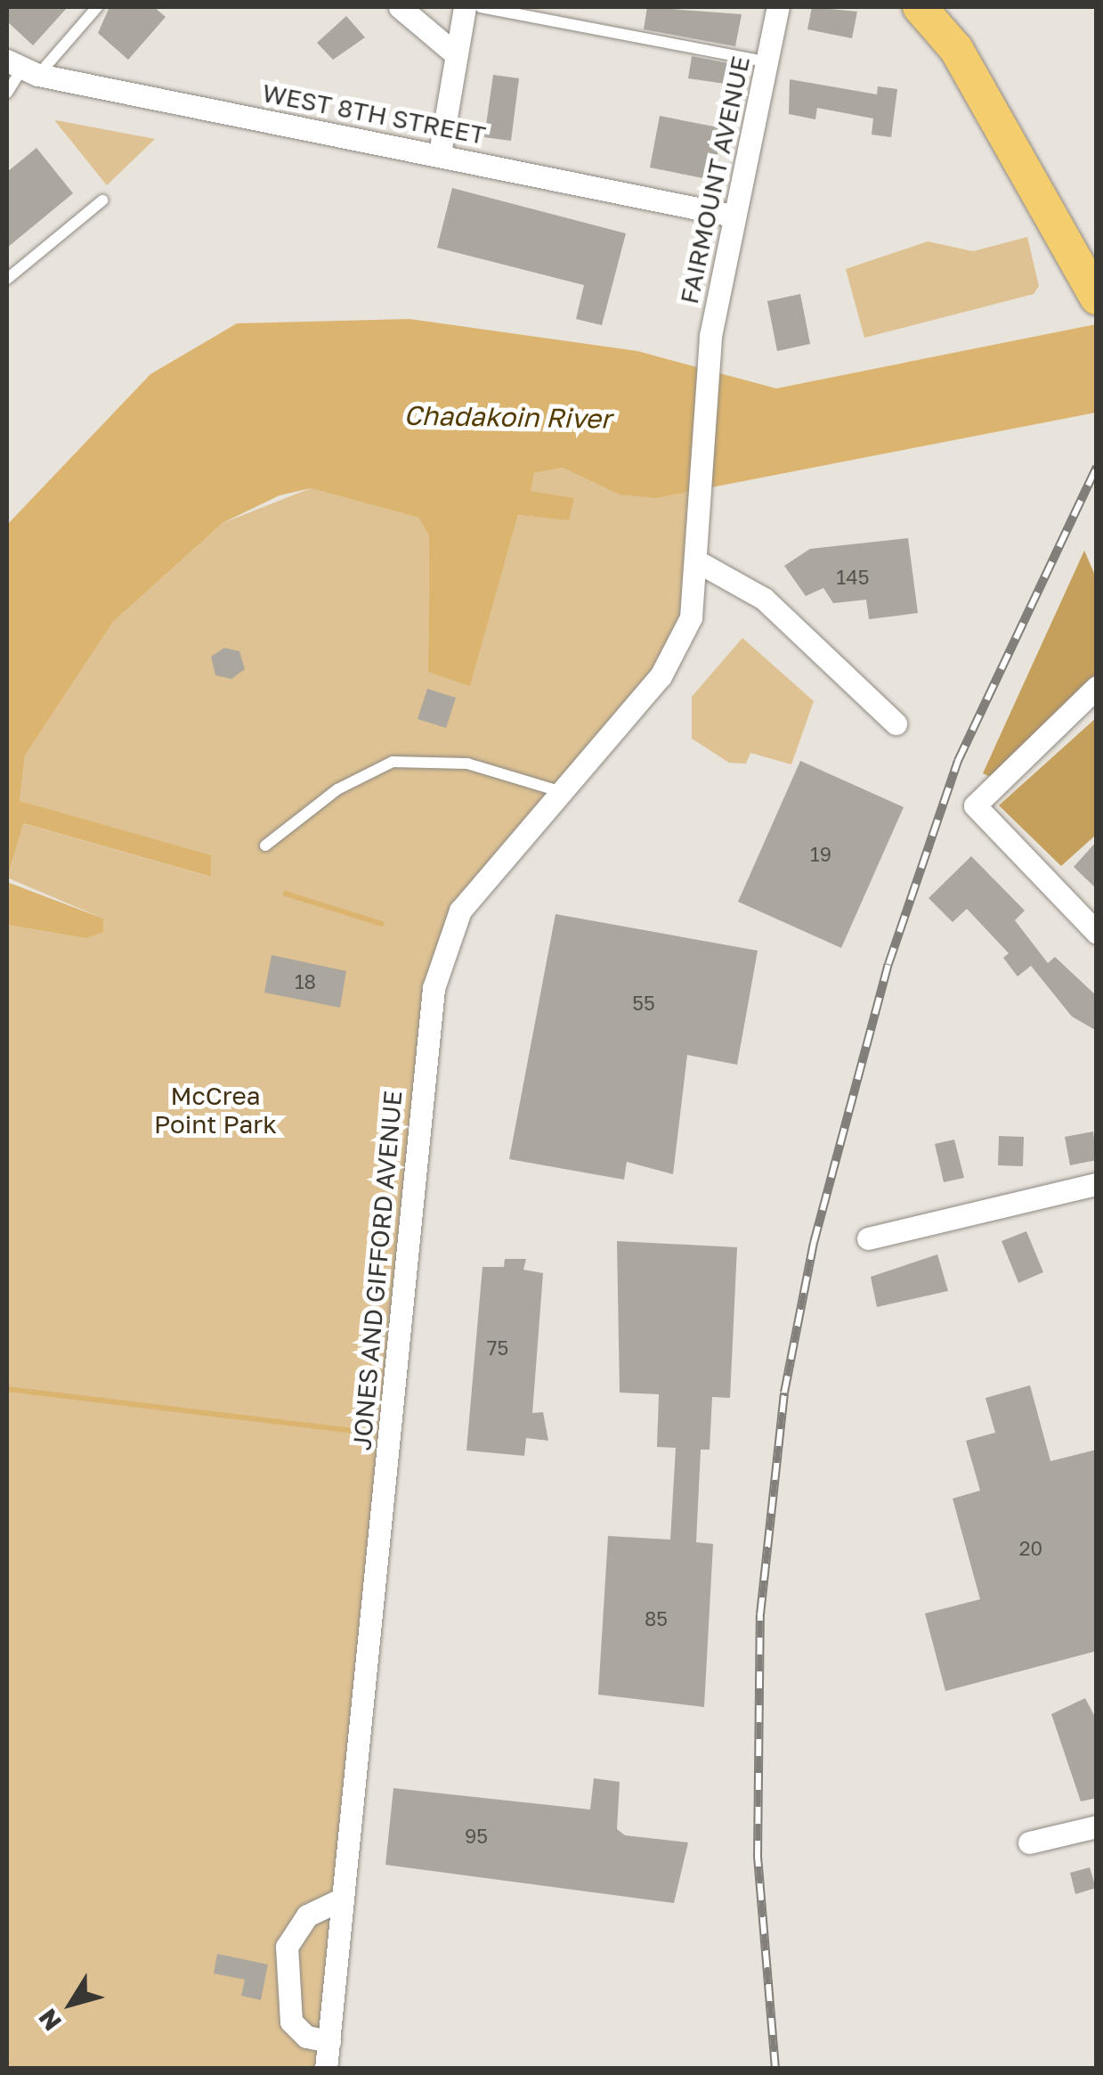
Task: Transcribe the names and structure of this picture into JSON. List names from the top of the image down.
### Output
{
  "streets": {
    "street": ["WEST 8TH STREET", "FAIRMOUNT AVENUE", "JONES AND GIFFORD AVENUE"]
  },
  "crossings": [
    ["WEST 8TH STREET", "FAIRMOUNT AVENUE"],
    ["FAIRMOUNT AVENUE", "JONES AND GIFFORD AVENUE"]
  ],
  "water": ["Chadakoin River"],
  "parks": ["McCrea Point Park"],
  "house_numbers": [
    "145",
    "19",
    "18",
    "55",
    "75",
    "20",
    "85",
    "95"
  ],
  "north": "bottom left"
}
